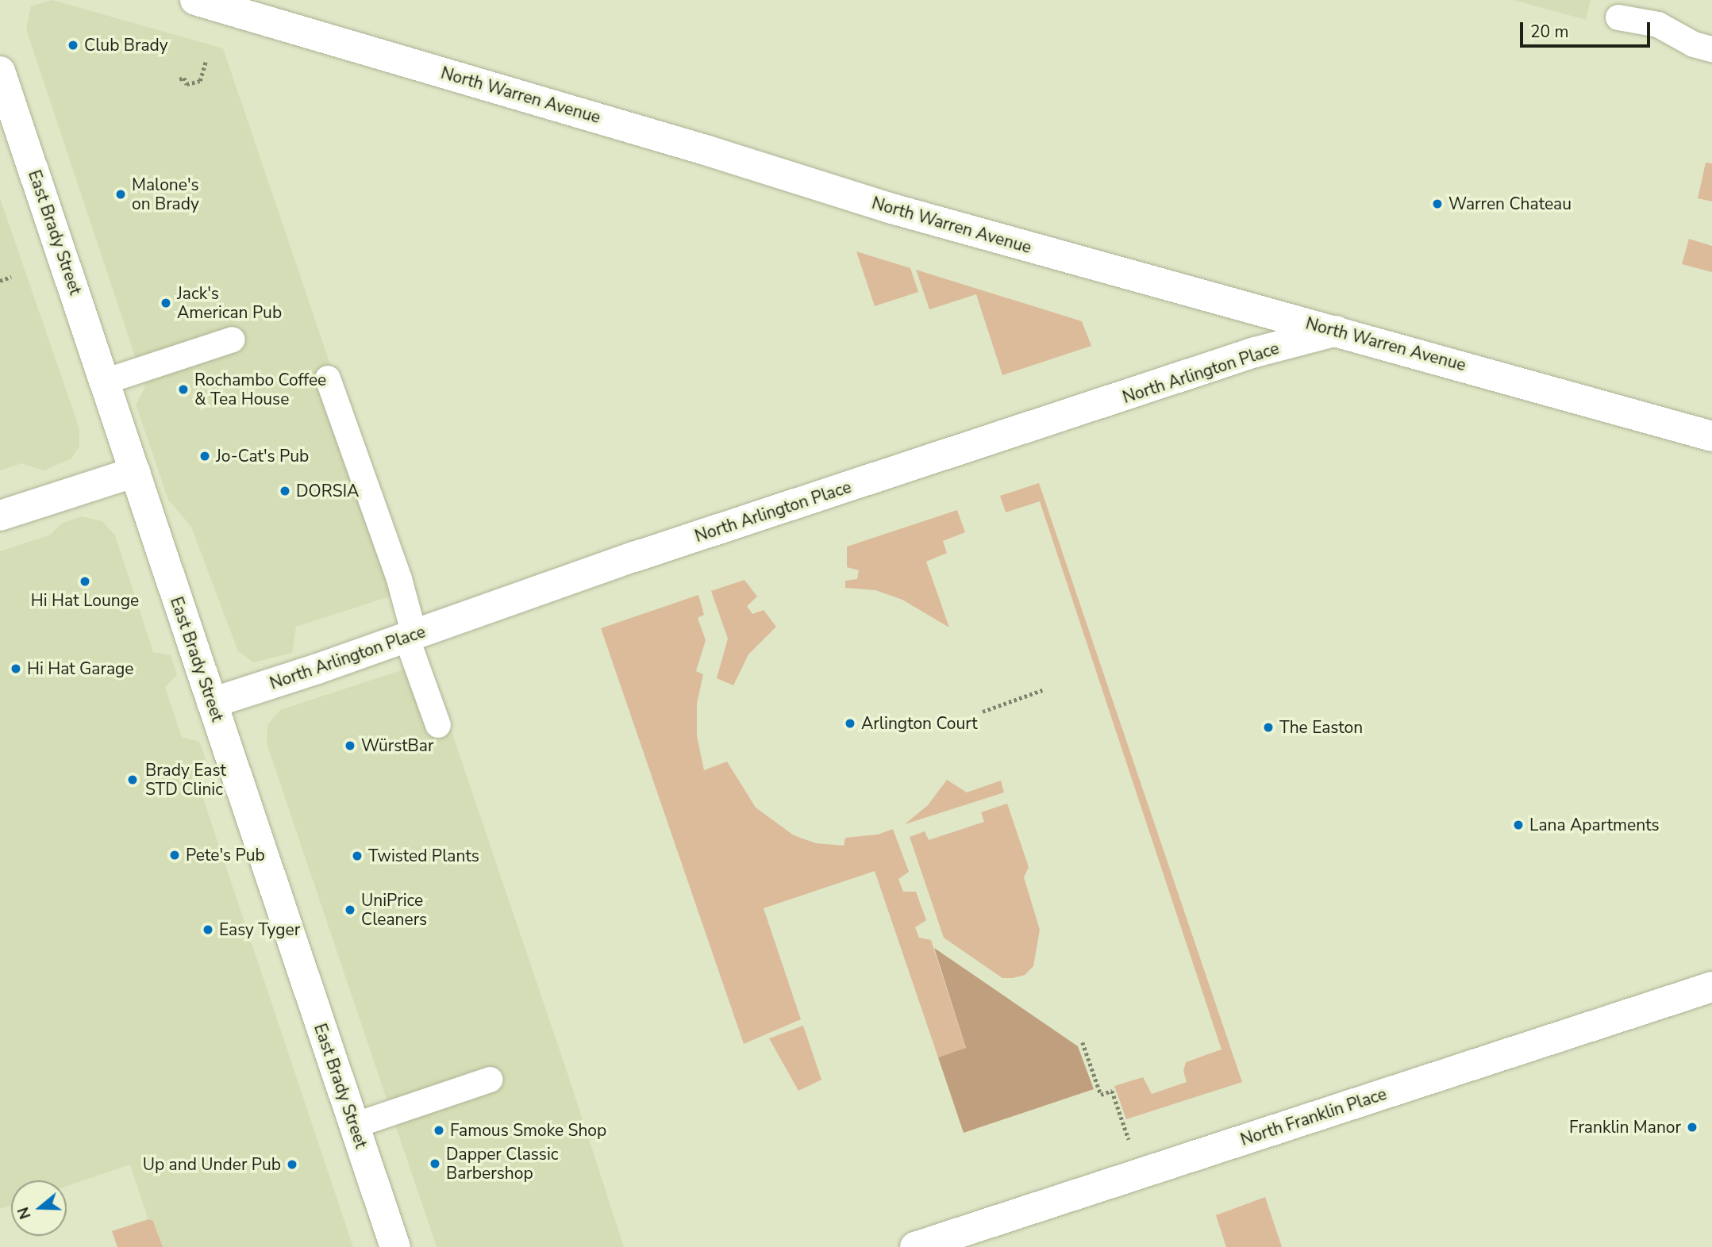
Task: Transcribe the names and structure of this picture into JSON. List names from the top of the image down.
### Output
{
  "streets": {
    "street": [
      "North Warren Avenue",
      "East Brady Street",
      "North Arlington Place",
      "North Franklin Place"
    ]
  },
  "crossings": [
    ["North Warren Avenue", "North Arlington Place"],
    ["East Brady Street", "North Arlington Place"]
  ],
  "places": [
    "Club Brady",
    "Malone's on Brady",
    "Warren Chateau",
    "Jack's American Pub",
    "Rochambo Coffee & Tea House",
    "Jo-Cat's Pub",
    "DORSIA",
    "Hi Hat Lounge",
    "Hi Hat Garage",
    "Arlington Court",
    "The Easton",
    "WürstBar",
    "Brady East STD Clinic",
    "Lana Apartments",
    "Pete's Pub",
    "Twisted Plants",
    "UniPrice Cleaners",
    "Easy Tyger",
    "Franklin Manor",
    "Famous Smoke Shop",
    "Dapper Classic Barbershop",
    "Up and Under Pub"
  ],
  "scale_bar": "20 m",
  "north": "left"
}
